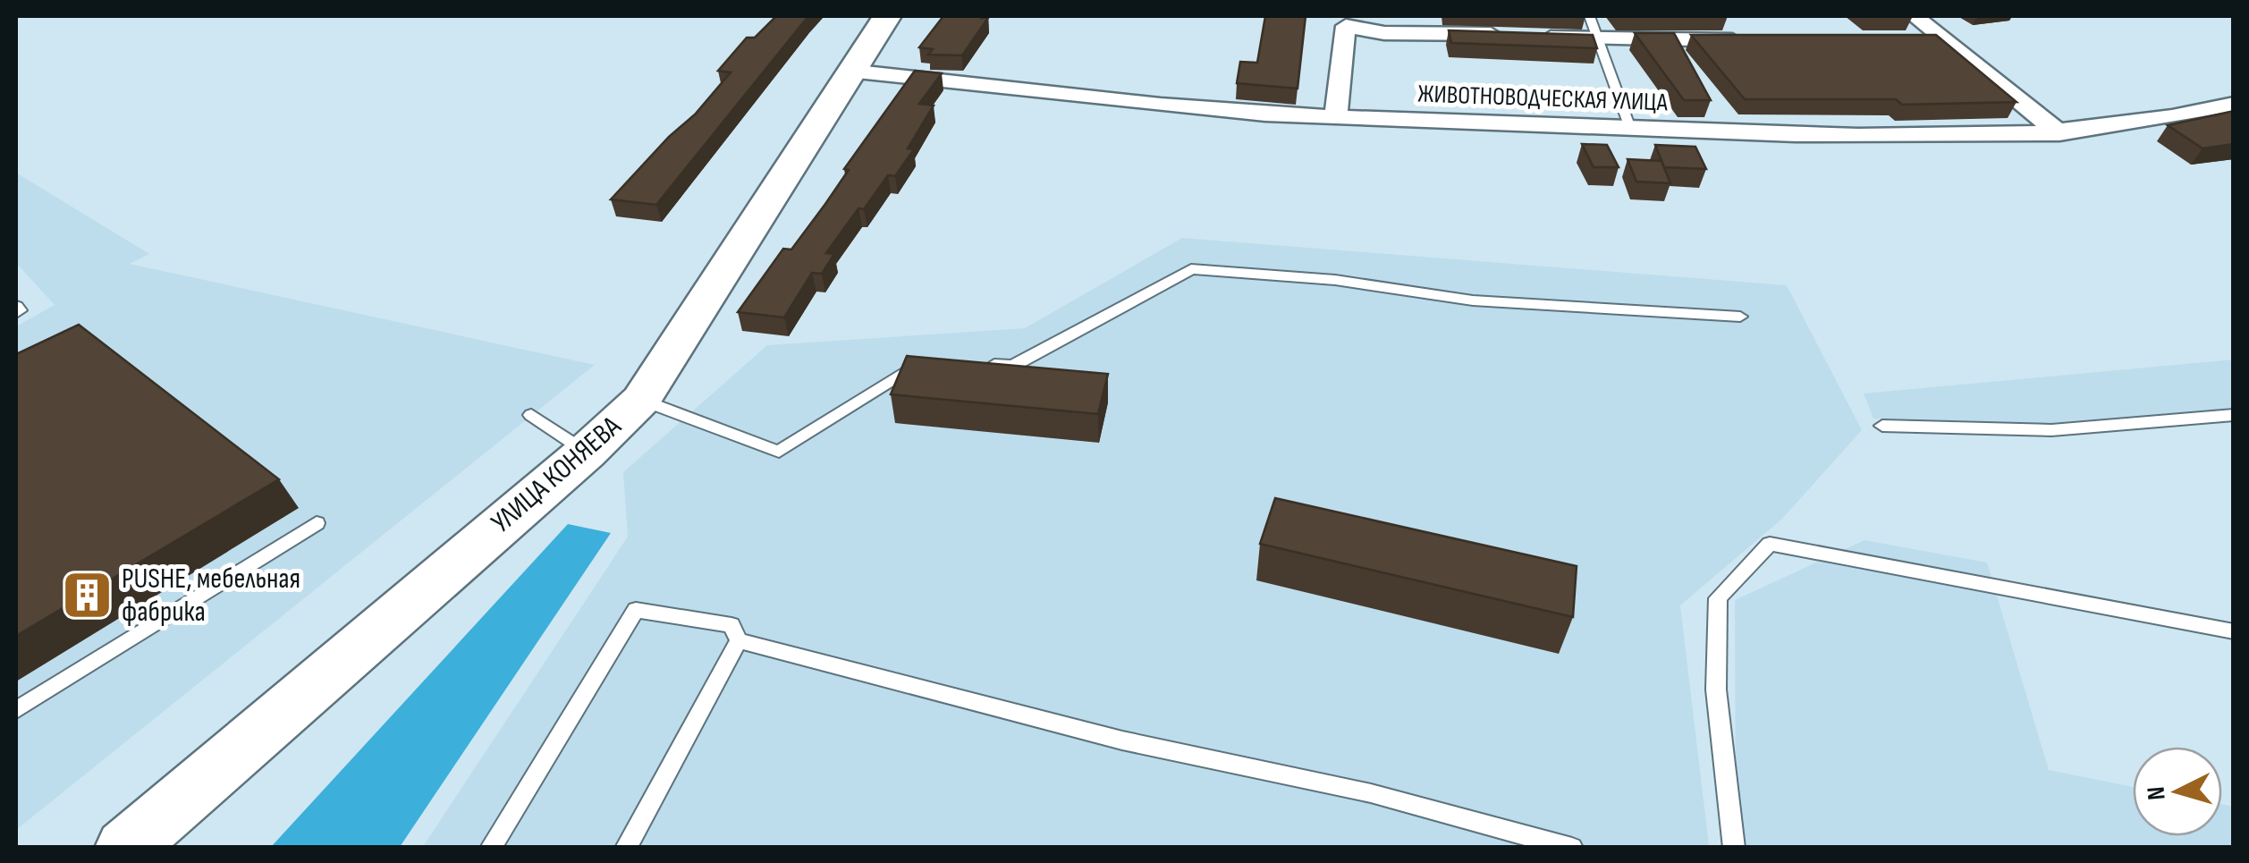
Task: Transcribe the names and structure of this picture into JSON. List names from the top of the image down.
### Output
{
  "streets": {
    "street": ["ЖИВОТНОВОДЧЕСКАЯ УЛИЦА", "УЛИЦА КОНЯЕВА"]
  },
  "crossings": [
    ["ЖИВОТНОВОДЧЕСКАЯ УЛИЦА", "УЛИЦА КОНЯЕВА"]
  ],
  "places": {
    "building": ["PUSHE, мебельная фабрика"]
  },
  "north": "left"
}
